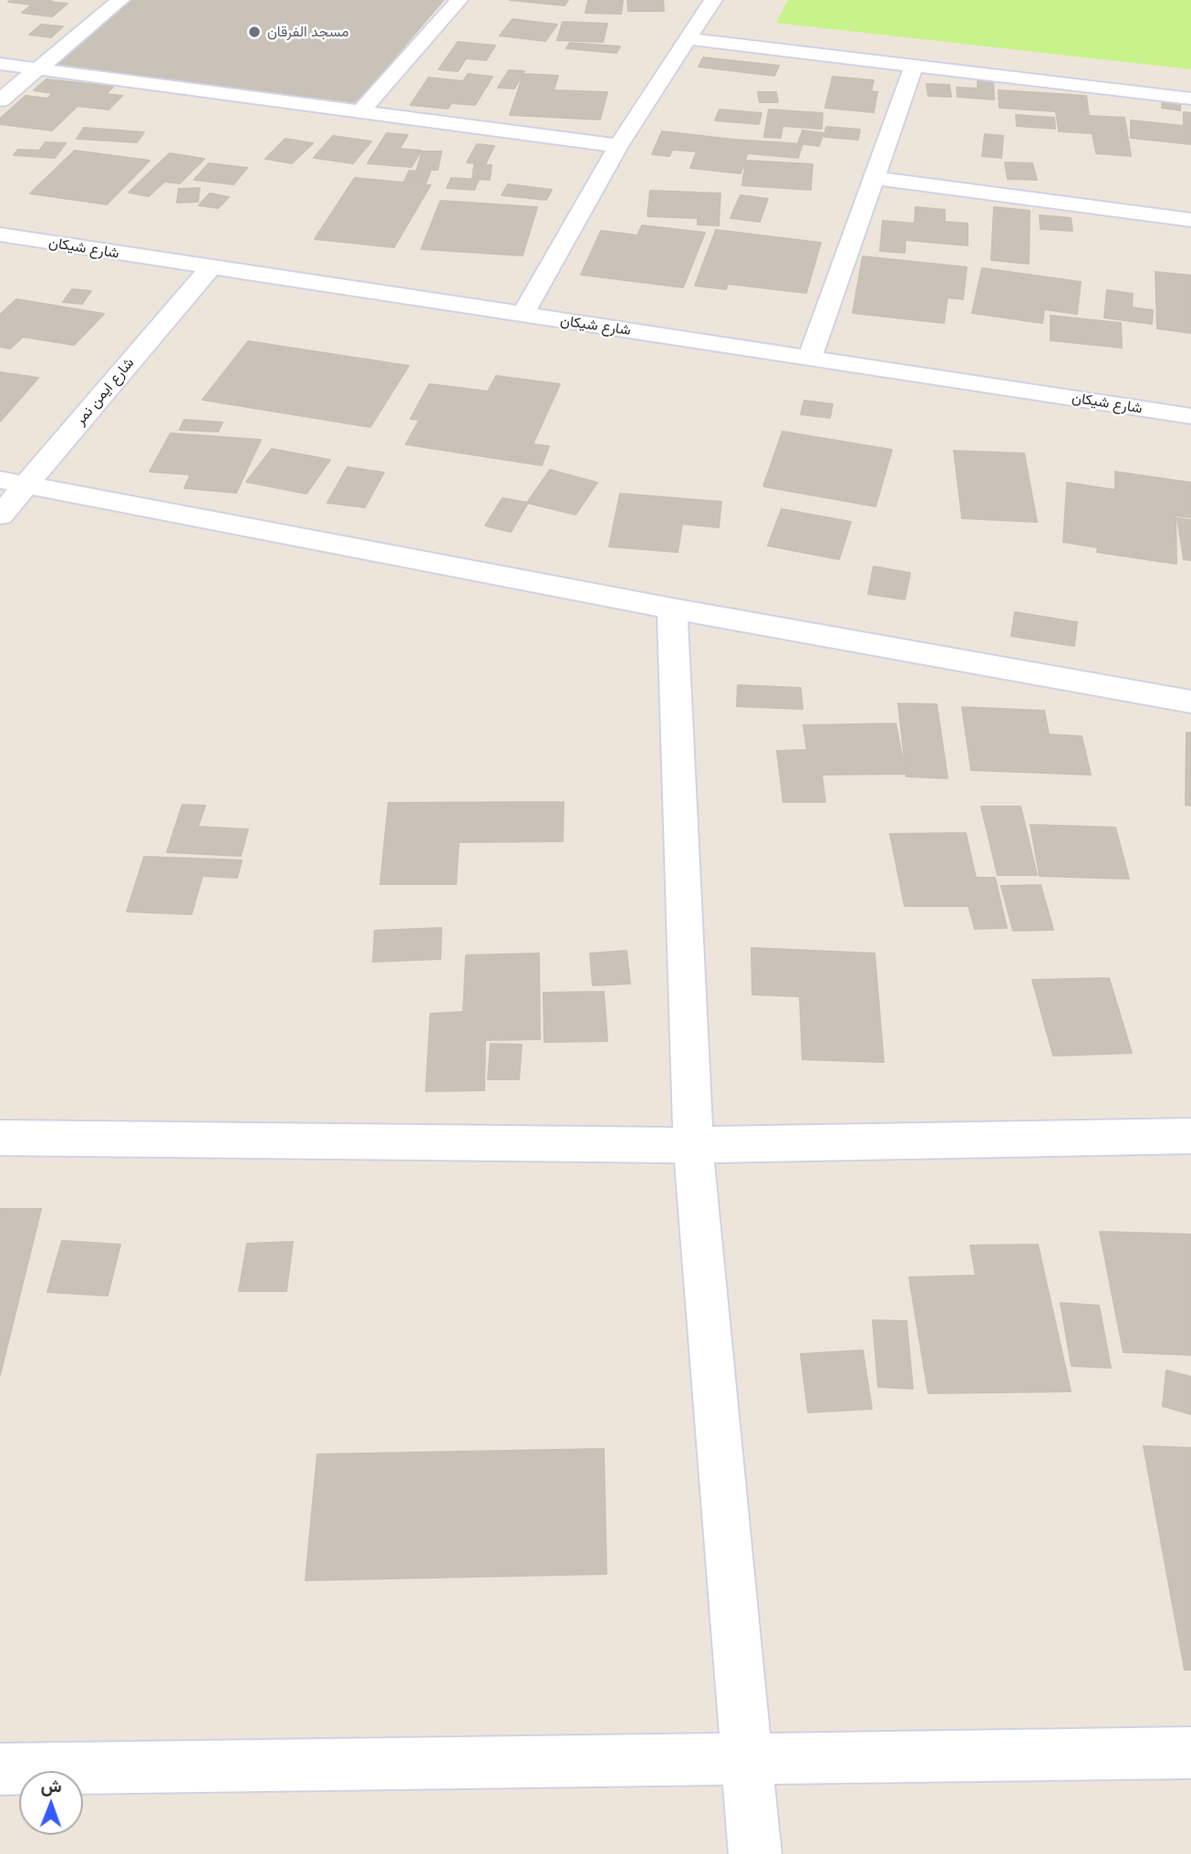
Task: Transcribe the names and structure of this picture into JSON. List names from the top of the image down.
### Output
{
  "streets": {
    "street": ["شارع شيكان", "شارع ايمن نمر"]
  },
  "crossings": [
    ["شارع شيكان", "شارع ايمن نمر"]
  ],
  "places": ["مسجد الفرقان"],
  "north": "top"
}
